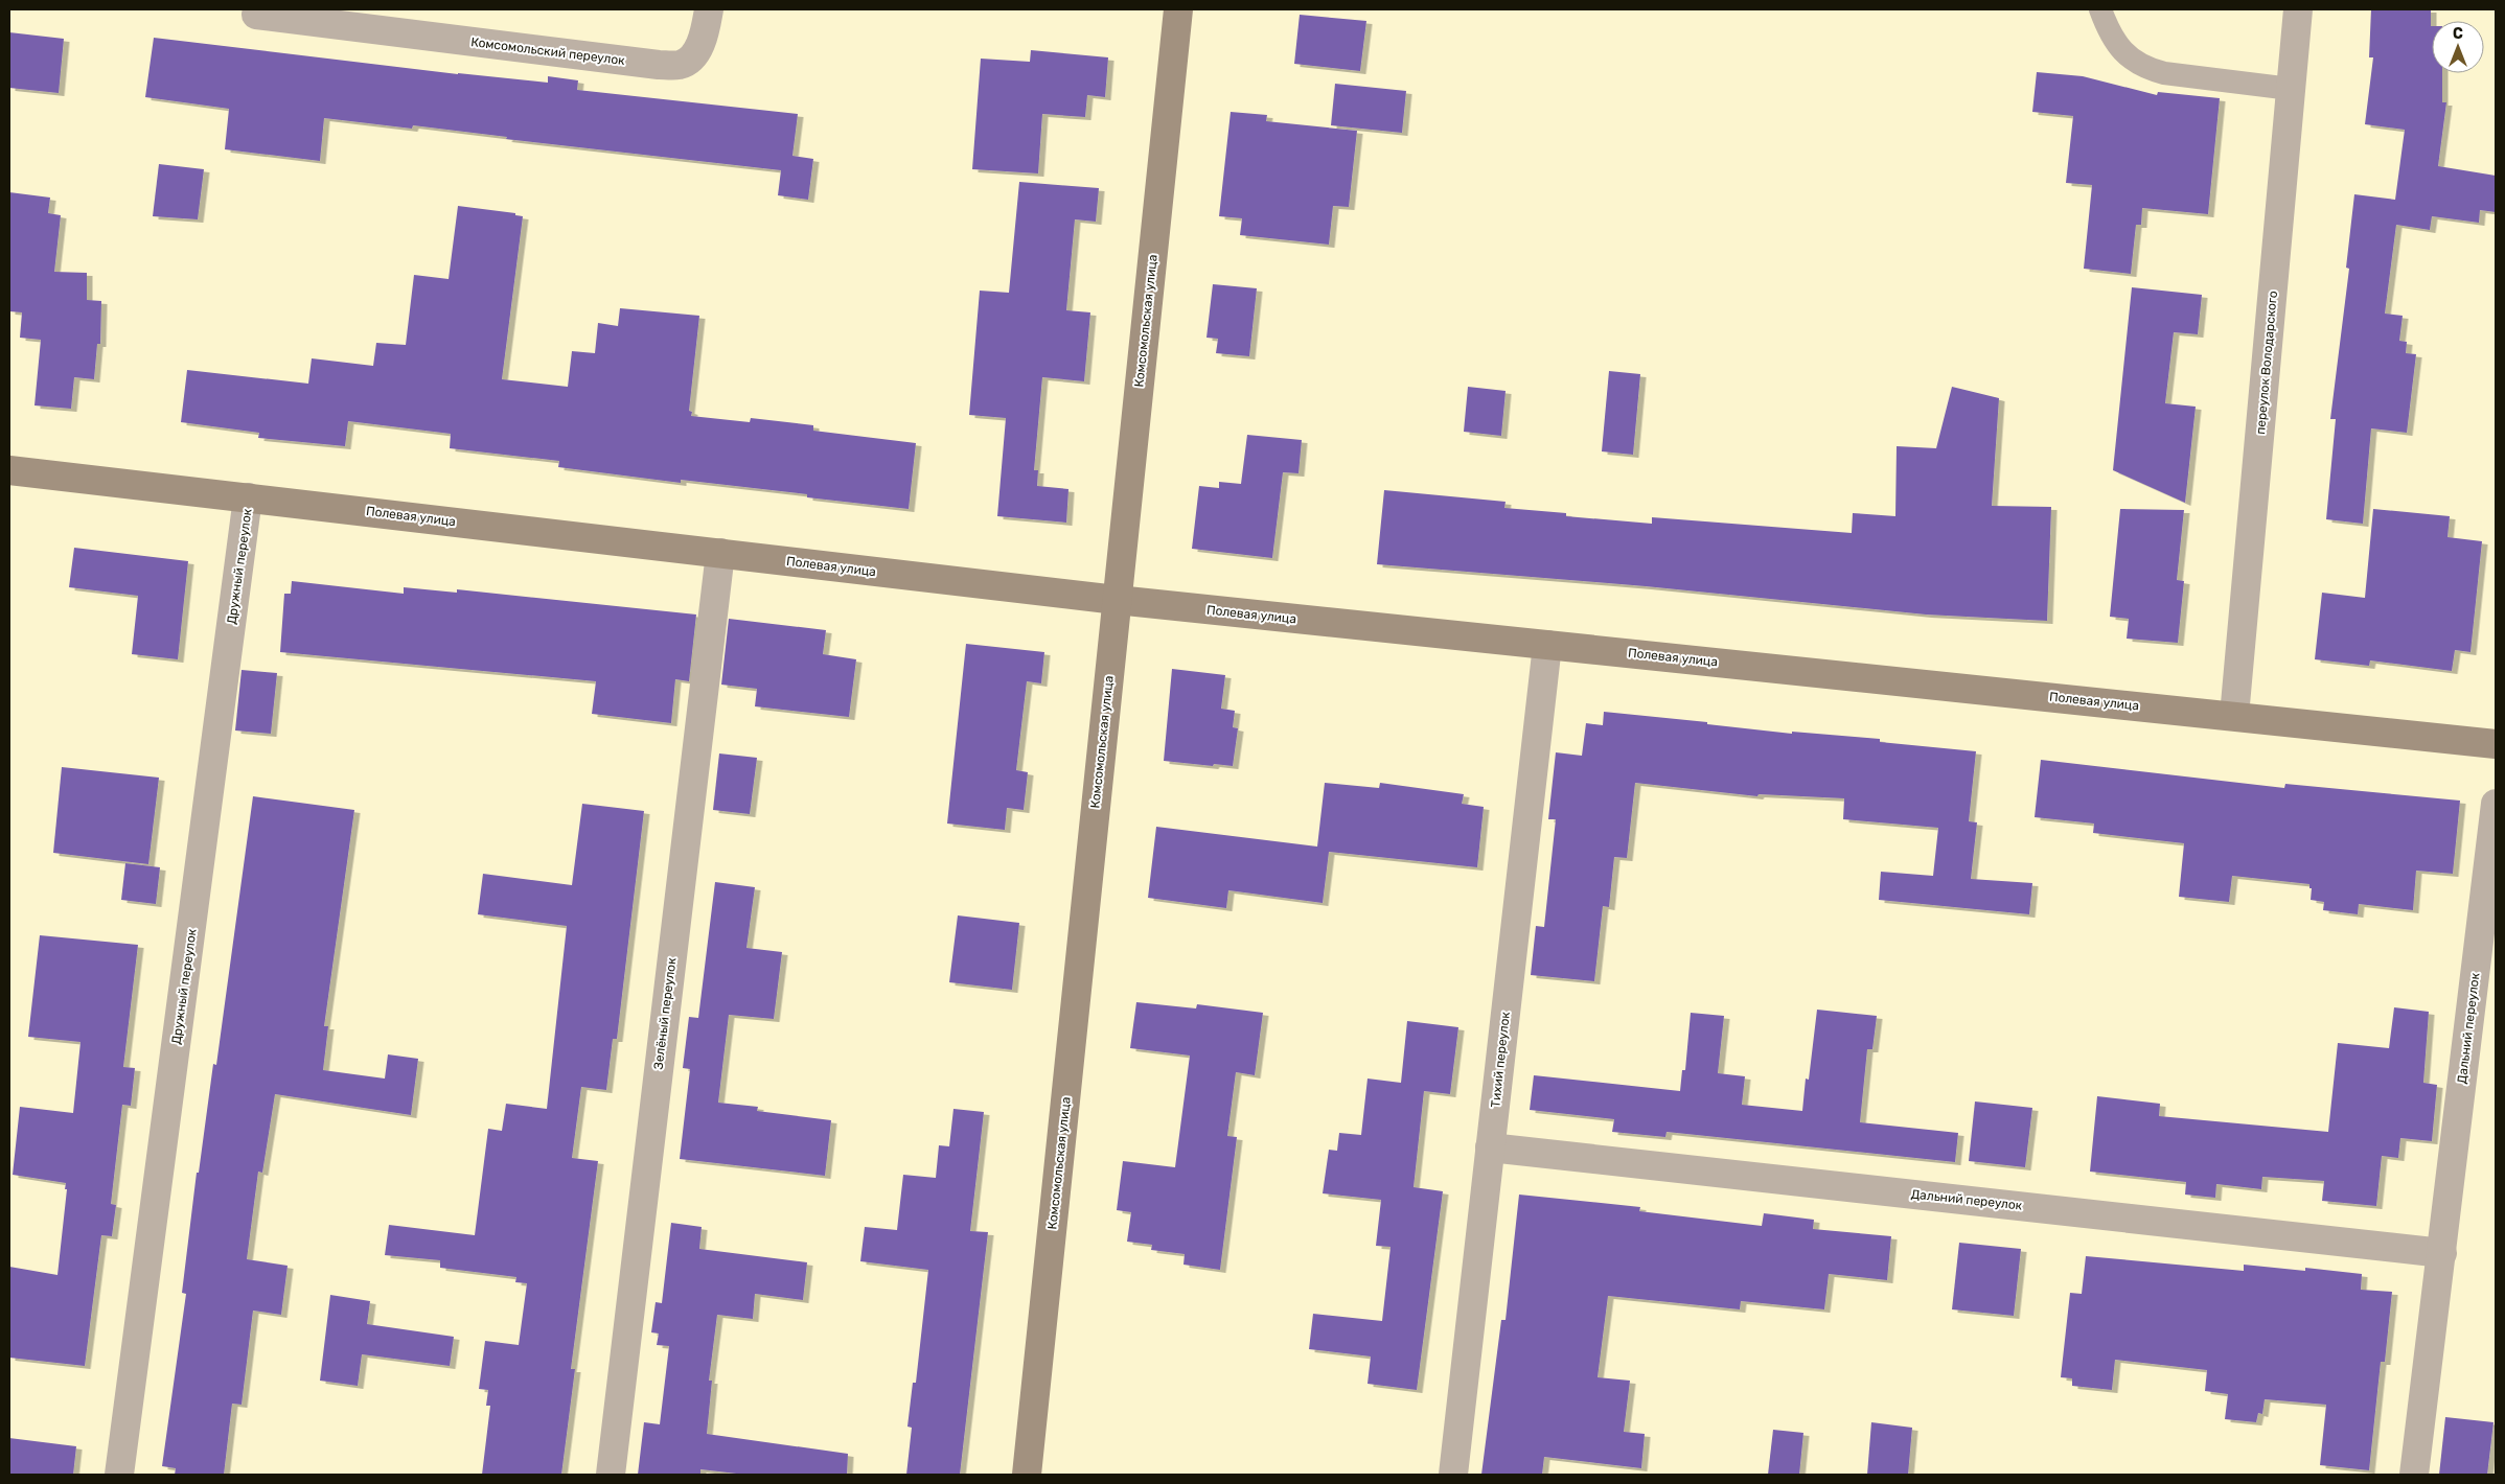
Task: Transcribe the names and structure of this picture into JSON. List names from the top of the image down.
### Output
{
  "streets": {
    "main road": ["Комсомольская улица", "Полевая улица"],
    "street": [
      "Комсомольский переулок",
      "переулок Володарского",
      "Дружный переулок",
      "Зелёный переулок",
      "Дальний переулок",
      "Тихий переулок"
    ]
  },
  "crossings": [
    ["Комсомольская улица", "Полевая улица"],
    ["переулок Володарского", "Полевая улица"],
    ["Полевая улица", "Дружный переулок"],
    ["Полевая улица", "Зелёный переулок"],
    ["Полевая улица", "Тихий переулок"],
    ["Дальний переулок", "Тихий переулок"]
  ],
  "north": "top"
}
